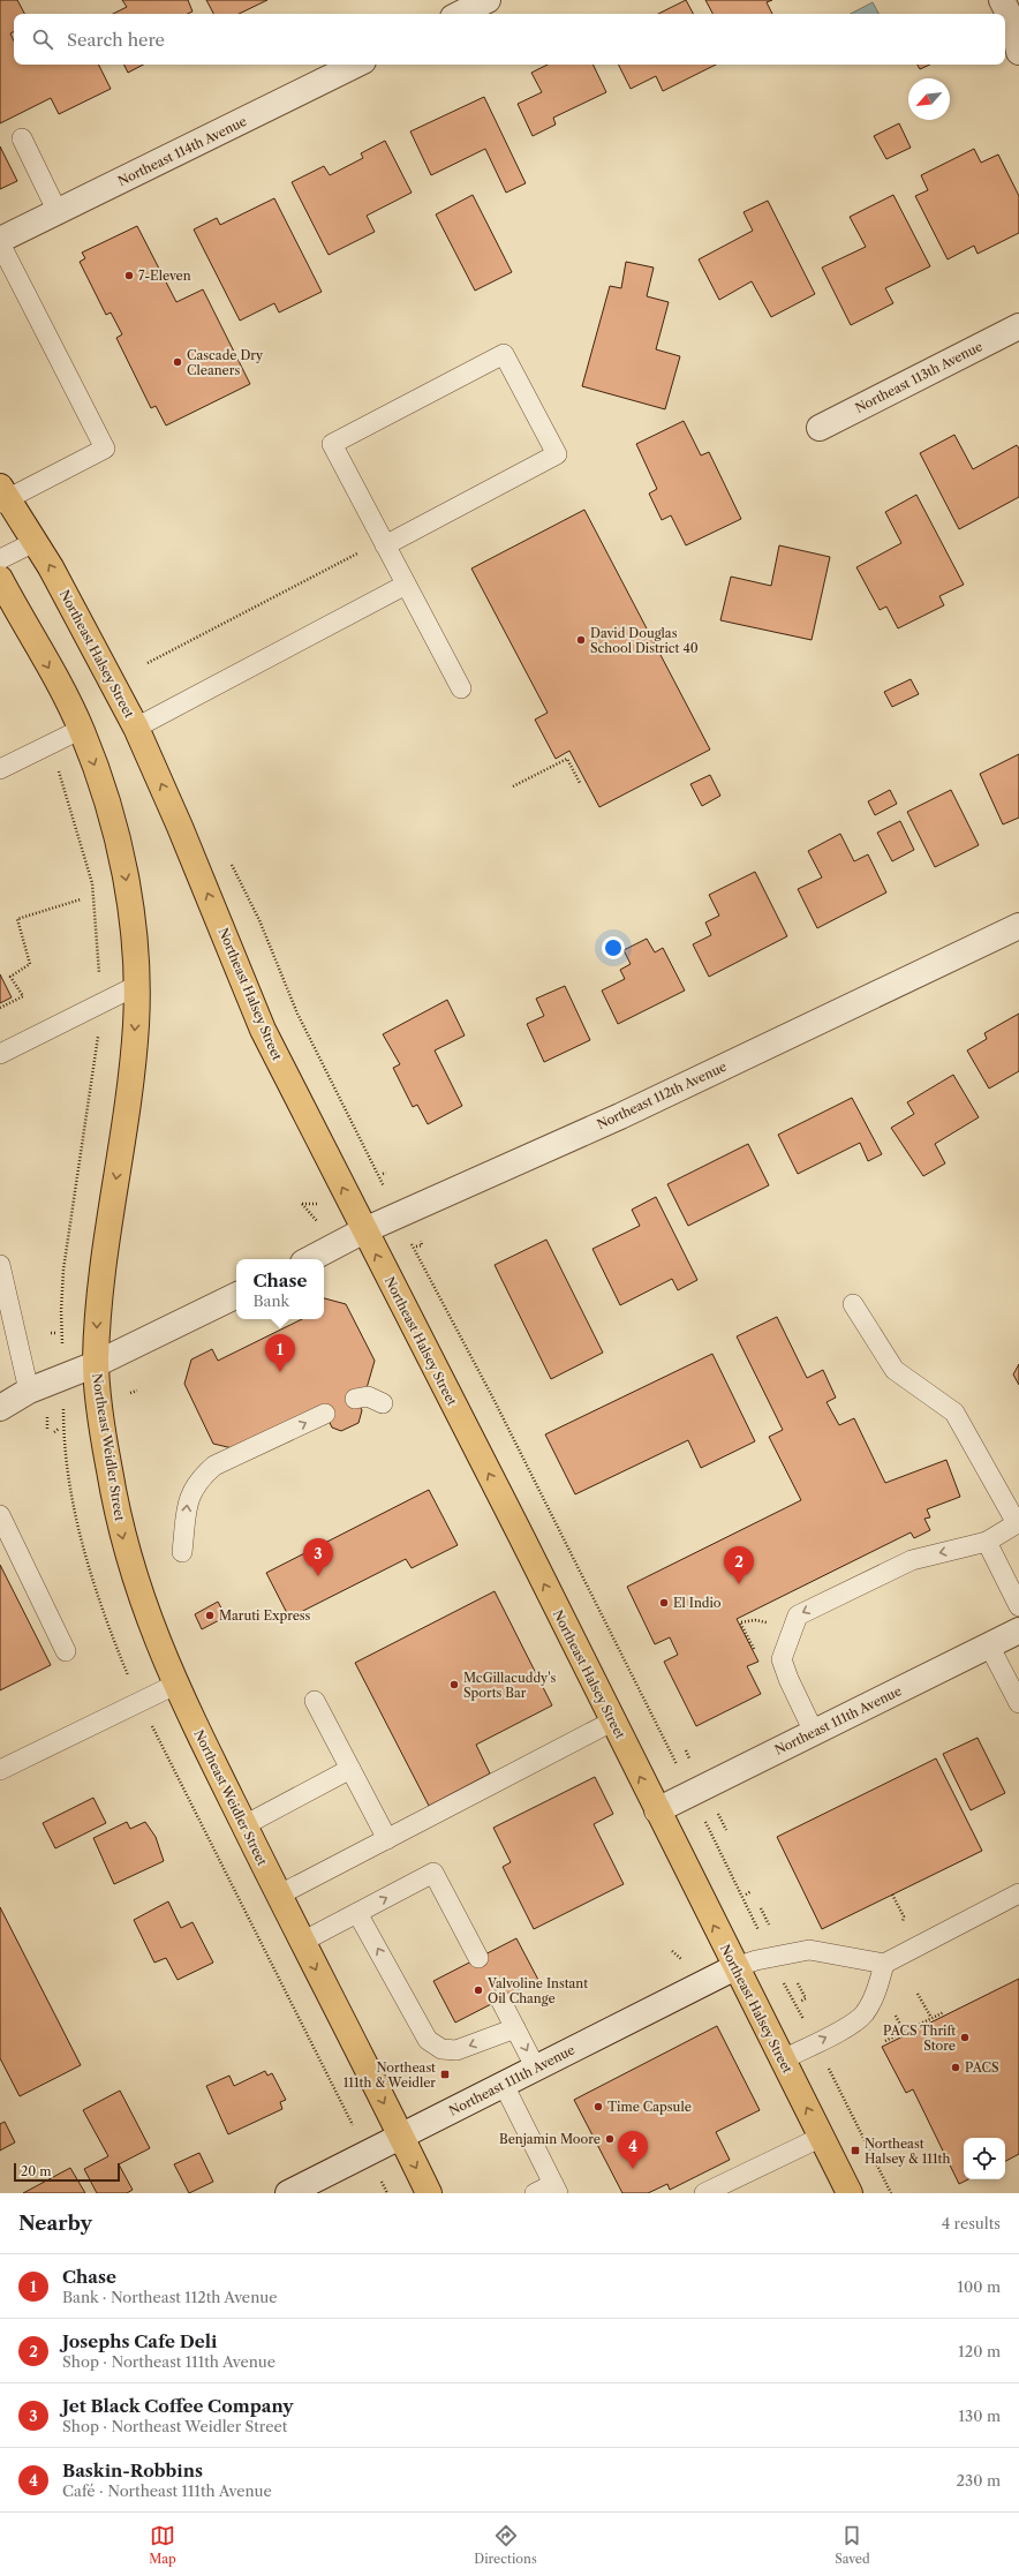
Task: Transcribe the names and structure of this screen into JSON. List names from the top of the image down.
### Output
{
  "streets": {
    "main road": ["Northeast Halsey Street", "Northeast Weidler Street"],
    "street": [
      "Northeast 114th Avenue",
      "Northeast 113th Avenue",
      "Northeast 112th Avenue",
      "Northeast 111th Avenue"
    ]
  },
  "crossings": [
    ["Northeast Halsey Street", "Northeast 112th Avenue"],
    ["Northeast Halsey Street", "Northeast 111th Avenue"],
    ["Northeast Weidler Street", "Northeast 111th Avenue"]
  ],
  "one_way": ["Northeast Halsey Street", "Northeast Weidler Street"],
  "places": {
    "other": [
      "7-Eleven",
      "Cascade Dry Cleaners",
      "David Douglas School District 40",
      "El Indio",
      "Maruti Express",
      "McGillacuddy's Sports Bar",
      "Valvoline Instant Oil Change",
      "PACS Thrift Store",
      "PACS",
      "Time Capsule",
      "Benjamin Moore"
    ],
    "transit": ["Northeast 111th & Weidler", "Northeast Halsey & 111th"]
  },
  "scale_bar": "20 m",
  "north": "bottom left",
  "page": {
    "search": "Search here",
    "popup": ["Chase", "Bank"],
    "pins": [
      "1",
      "3",
      "2",
      "4"
    ],
    "scale": "20 m",
    "heading": ["Nearby", "4 results"],
    "list": [
      {
        "mark": "1",
        "name": "Chase",
        "note": "Bank · Northeast 112th Avenue",
        "value": "100 m"
      },
      {
        "mark": "2",
        "name": "Josephs Cafe Deli",
        "note": "Shop · Northeast 111th Avenue",
        "value": "120 m"
      },
      {
        "mark": "3",
        "name": "Jet Black Coffee Company",
        "note": "Shop · Northeast Weidler Street",
        "value": "130 m"
      },
      {
        "mark": "4",
        "name": "Baskin-Robbins",
        "note": "Café · Northeast 111th Avenue",
        "value": "230 m"
      }
    ],
    "nav": ["Map", "Directions", "Saved"]
  }
}
